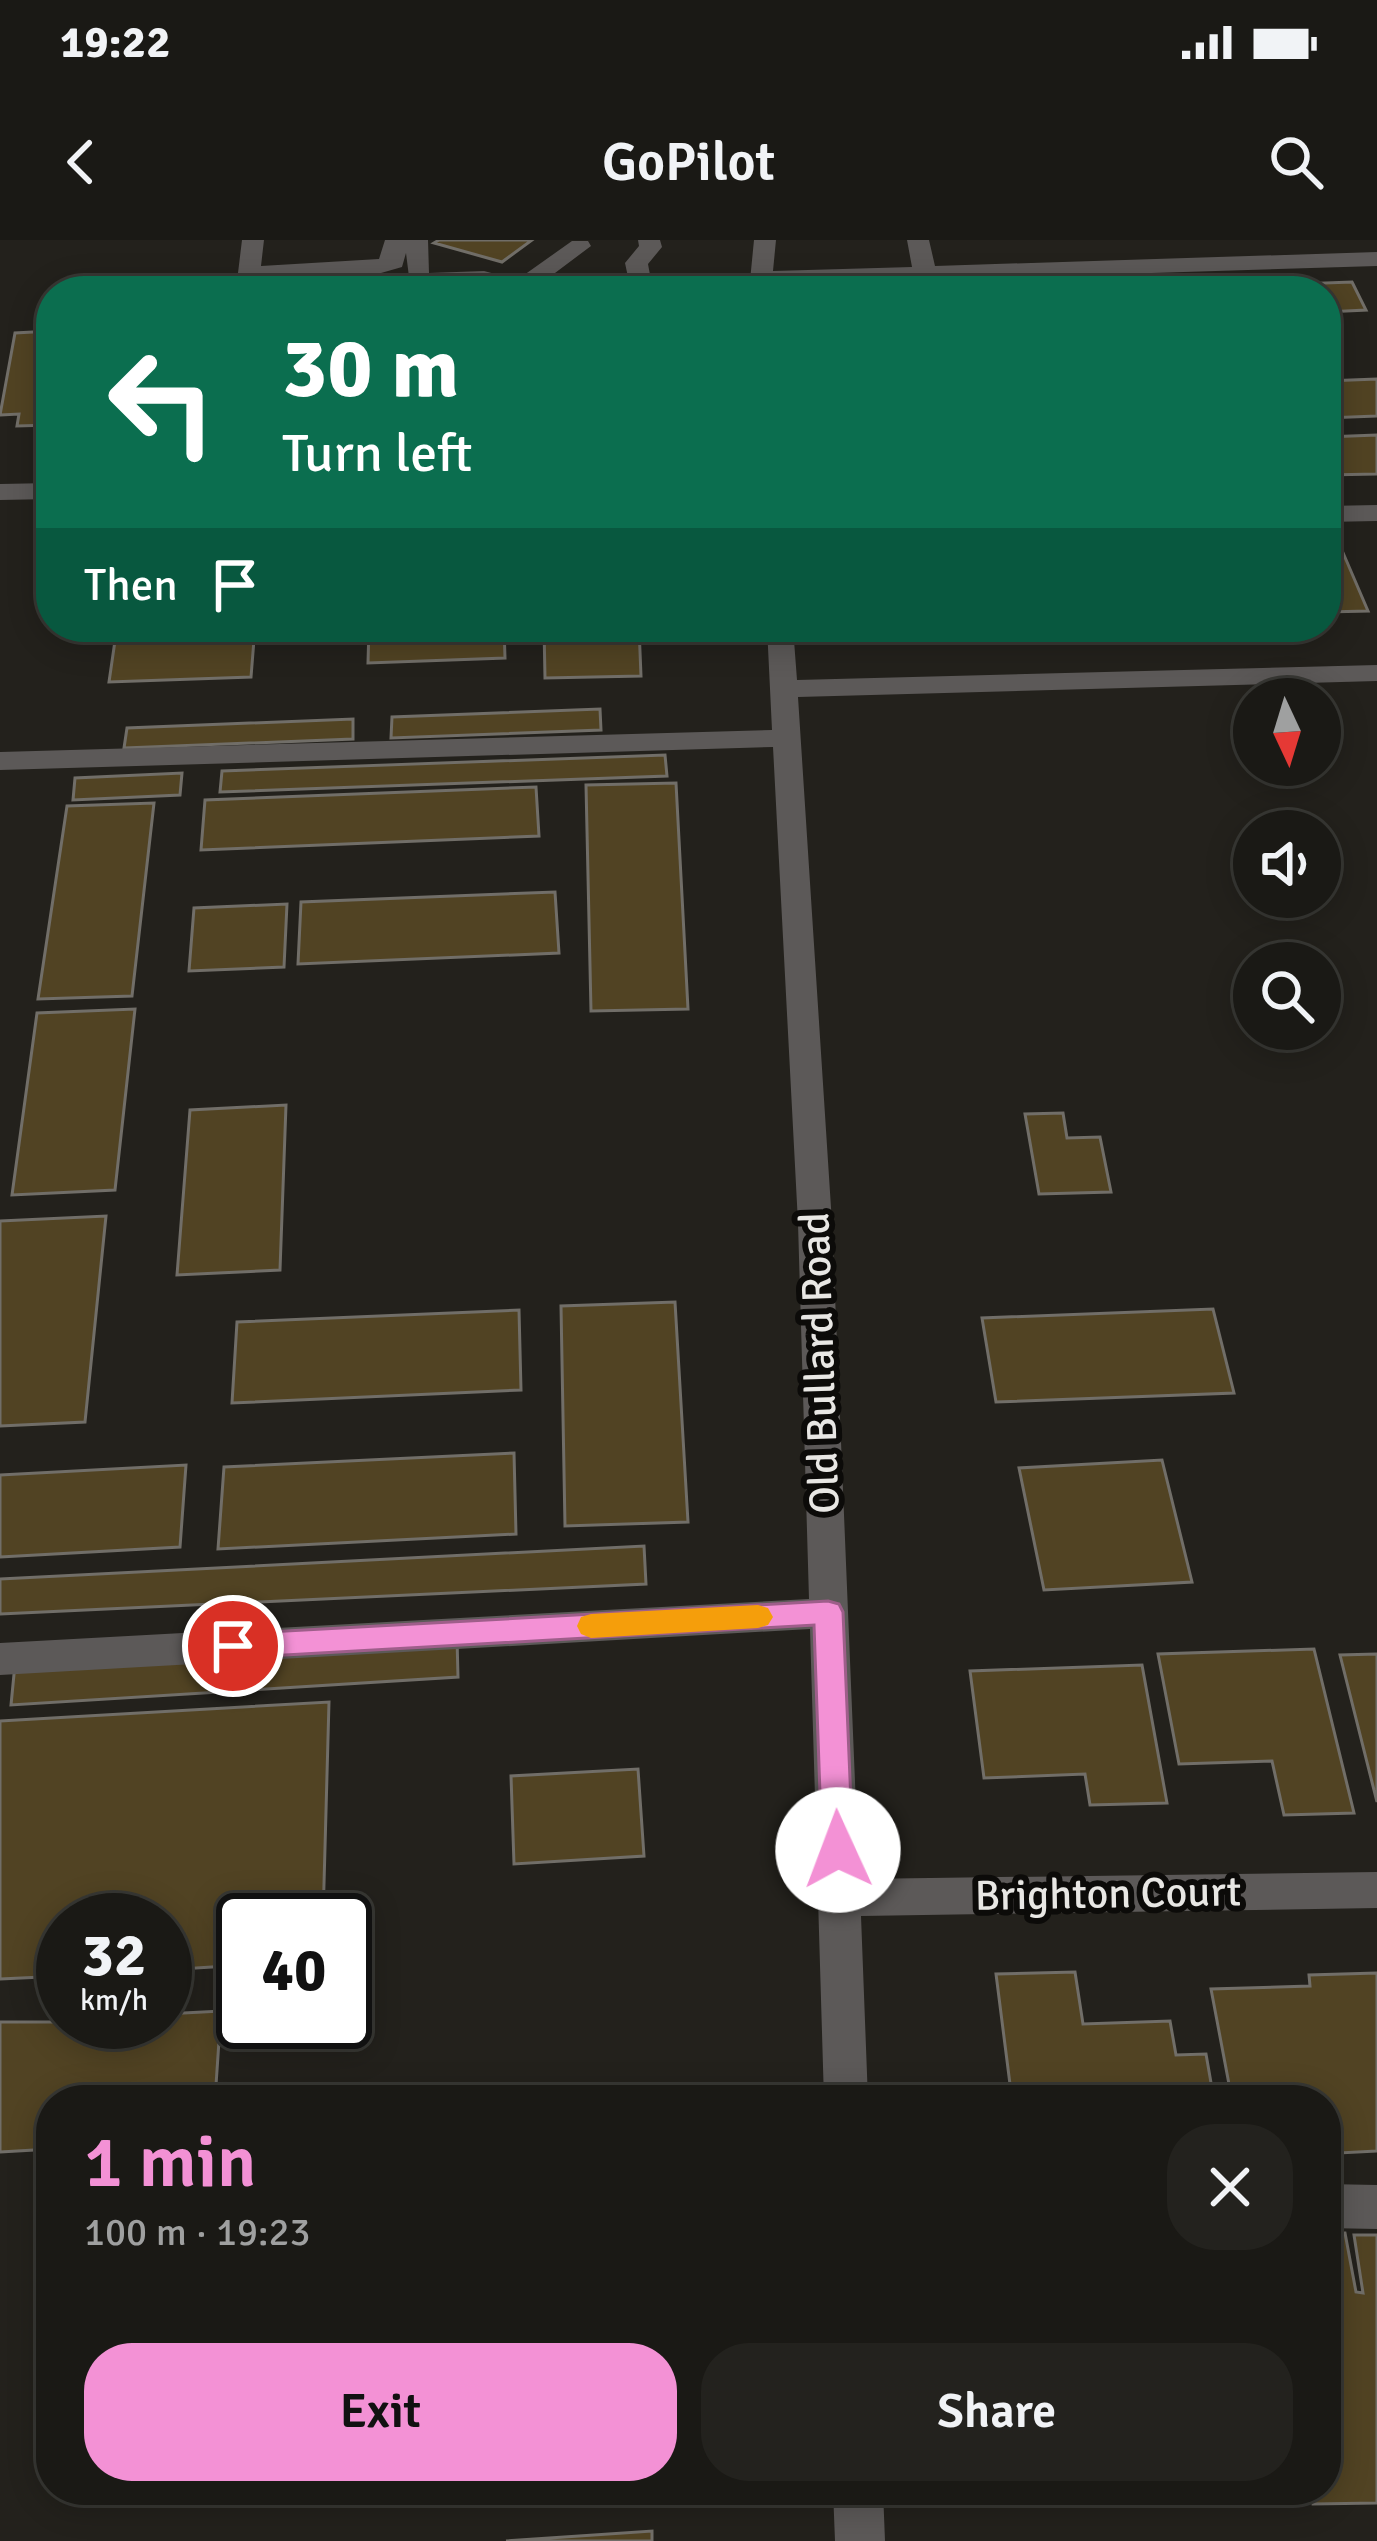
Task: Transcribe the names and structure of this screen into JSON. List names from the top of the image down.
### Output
{
  "streets": {
    "street": ["Old Bullard Road", "Brighton Court"]
  },
  "crossings": [
    ["Old Bullard Road", "Brighton Court"]
  ],
  "north": "bottom",
  "page": {
    "status": "19:22",
    "header": "GoPilot",
    "turn": ["30 m", "Turn left"],
    "then": "Then",
    "speed": "32 km/h",
    "limit": "40",
    "heading": ["1 min", "100 m · 19:23"],
    "buttons": ["Exit", "Share"]
  }
}
